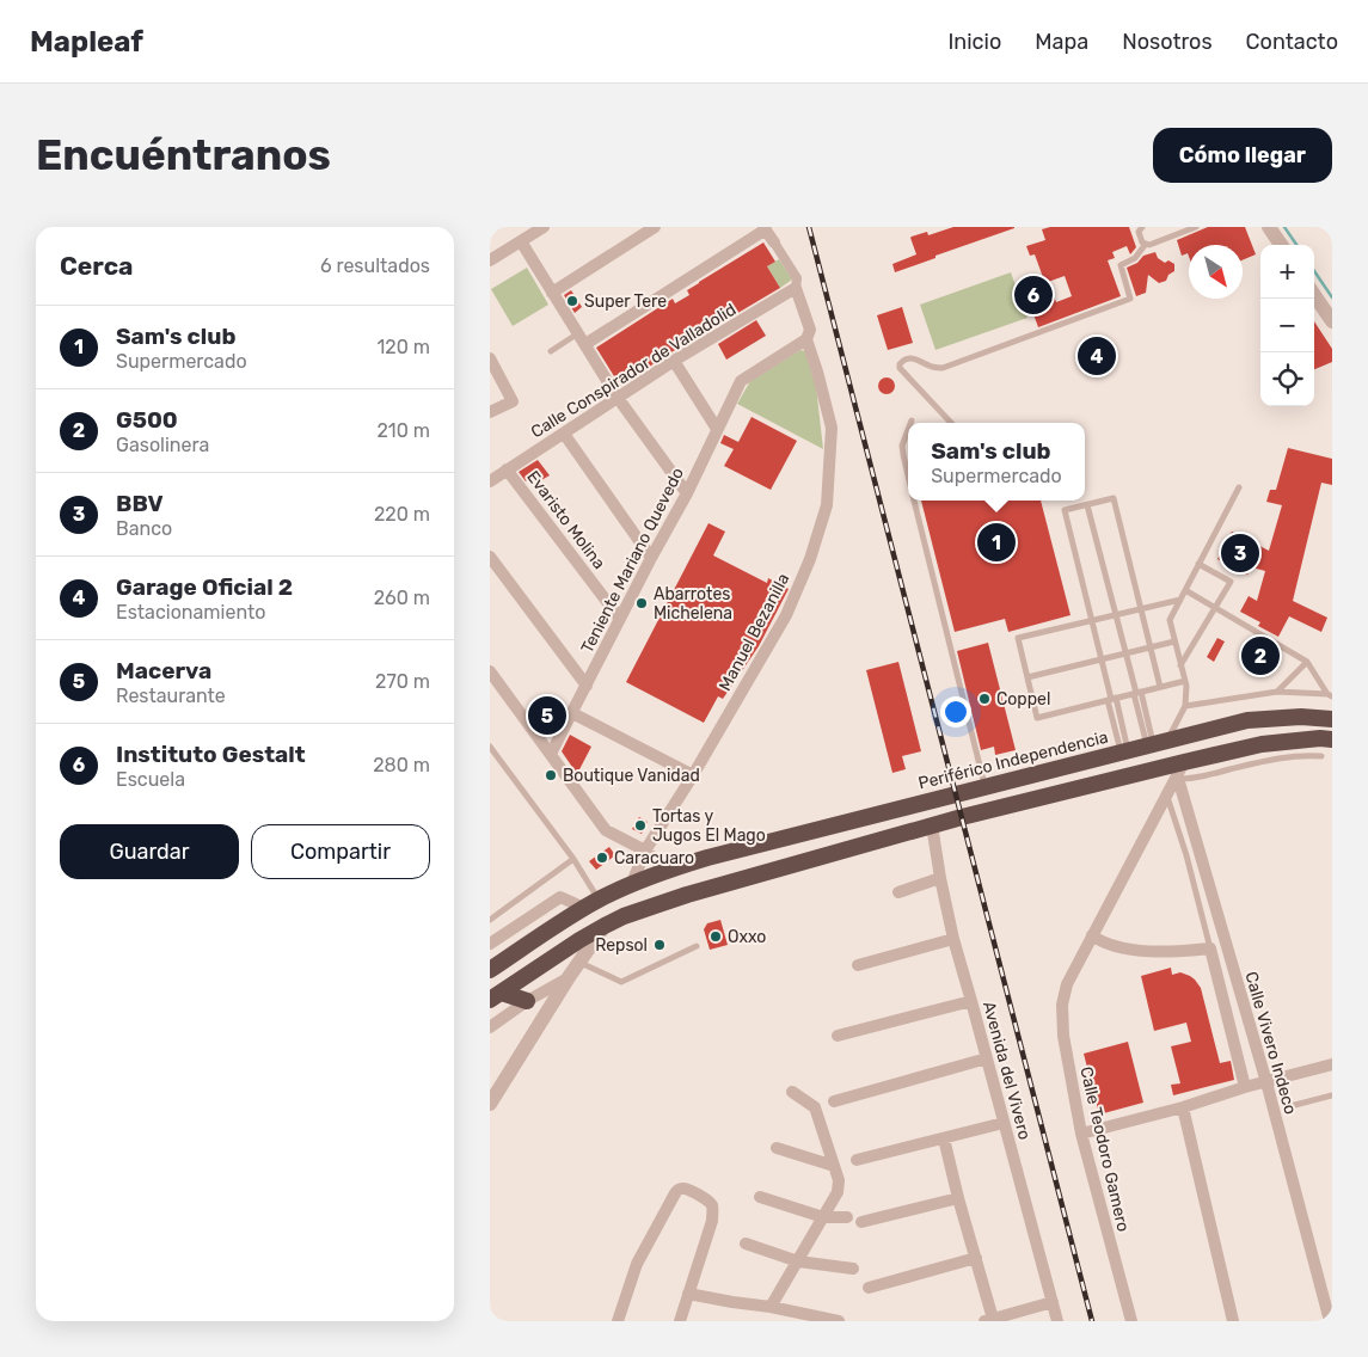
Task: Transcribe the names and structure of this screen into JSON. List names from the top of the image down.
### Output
{
  "streets": {
    "highway": ["Periférico Independencia"],
    "street": [
      "Calle Conspirador de Valladolid",
      "Evaristo Molina",
      "Teniente Mariano Quevedo",
      "Manuel Bezanilla",
      "Calle Vivero Indeco",
      "Avenida del Vivero",
      "Calle Teodoro Gamero"
    ]
  },
  "crossings": [
    ["Calle Conspirador de Valladolid", "Evaristo Molina"],
    ["Calle Conspirador de Valladolid", "Manuel Bezanilla"],
    ["Evaristo Molina", "Teniente Mariano Quevedo"],
    ["Teniente Mariano Quevedo", "Manuel Bezanilla"],
    ["Periférico Independencia", "Calle Vivero Indeco"],
    ["Periférico Independencia", "Avenida del Vivero"],
    ["Periférico Independencia", "Calle Teodoro Gamero"],
    ["Calle Vivero Indeco", "Calle Teodoro Gamero"]
  ],
  "places": [
    "Super Tere",
    "Abarrotes Michelena",
    "Coppel",
    "Boutique Vanidad",
    "Tortas y Jugos El Mago",
    "Caracuaro",
    "Oxxo",
    "Repsol"
  ],
  "north": "bottom right",
  "page": {
    "header": "Mapleaf",
    "nav": [
      "Inicio",
      "Mapa",
      "Nosotros",
      "Contacto"
    ],
    "buttons": [
      "Cómo llegar",
      ["Guardar", "Compartir"]
    ],
    "title": "Encuéntranos",
    "heading": ["Cerca", "6 resultados"],
    "map_buttons": ["+", "−"],
    "pins": [
      "6",
      "4",
      "1",
      "3",
      "2",
      "5"
    ],
    "list": [
      {
        "mark": "1",
        "name": "Sam's club",
        "note": "Supermercado",
        "value": "120 m"
      },
      {
        "mark": "2",
        "name": "G500",
        "note": "Gasolinera",
        "value": "210 m"
      },
      {
        "mark": "3",
        "name": "BBV",
        "note": "Banco",
        "value": "220 m"
      },
      {
        "mark": "4",
        "name": "Garage Oficial 2",
        "note": "Estacionamiento",
        "value": "260 m"
      },
      {
        "mark": "5",
        "name": "Macerva",
        "note": "Restaurante",
        "value": "270 m"
      },
      {
        "mark": "6",
        "name": "Instituto Gestalt",
        "note": "Escuela",
        "value": "280 m"
      }
    ],
    "popup": ["Sam's club", "Supermercado"]
  }
}
